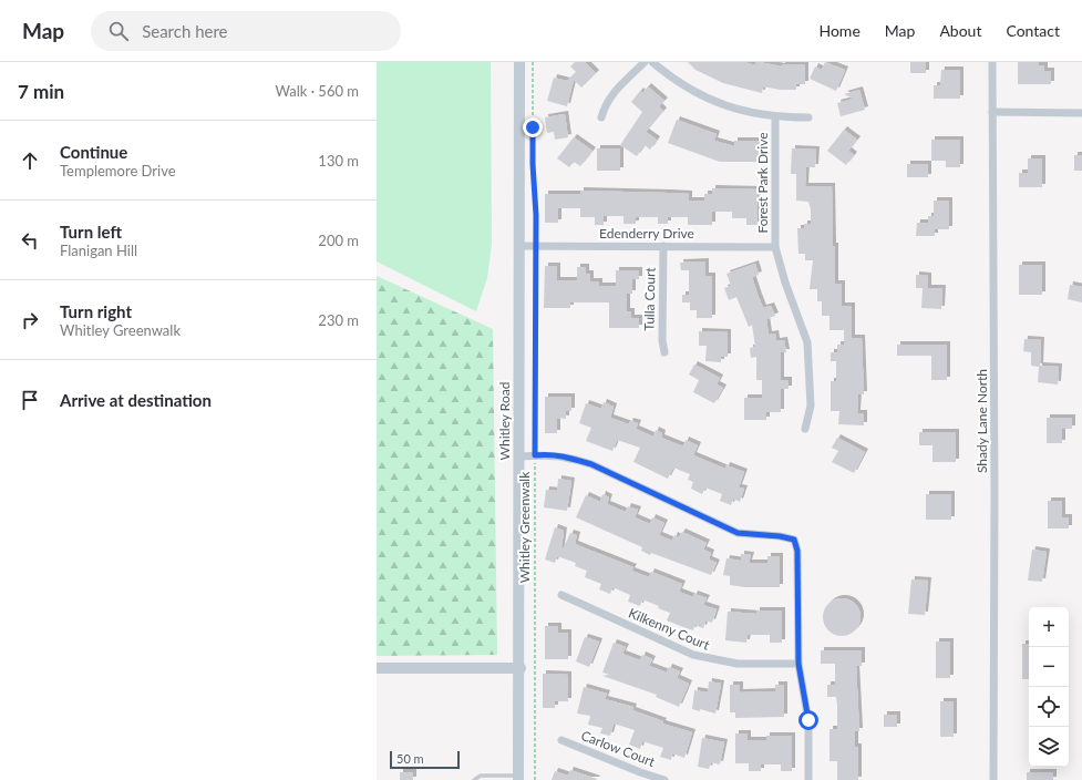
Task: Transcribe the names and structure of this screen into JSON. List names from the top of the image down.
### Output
{
  "streets": {
    "street": [
      "Forest Park Drive",
      "Edenderry Drive",
      "Tulla Court",
      "Whitley Road",
      "Shady Lane North",
      "Kilkenny Court",
      "Carlow Court"
    ],
    "path": ["Whitley Greenwalk"]
  },
  "crossings": [
    ["Forest Park Drive", "Edenderry Drive"],
    ["Edenderry Drive", "Tulla Court"],
    ["Edenderry Drive", "Whitley Road"],
    ["Edenderry Drive", "Whitley Greenwalk"]
  ],
  "scale_bar": "50 m",
  "page": {
    "header": "Map",
    "search": "Search here",
    "nav": [
      "Home",
      "Map",
      "About",
      "Contact"
    ],
    "heading": ["7 min", "Walk · 560 m"],
    "list": [
      ["Continue", "Templemore Drive", "130 m"],
      ["Turn left", "Flanigan Hill", "200 m"],
      ["Turn right", "Whitley Greenwalk", "230 m"],
      "Arrive at destination"
    ],
    "map_buttons": ["+", "−"],
    "scale": "50 m"
  }
}
